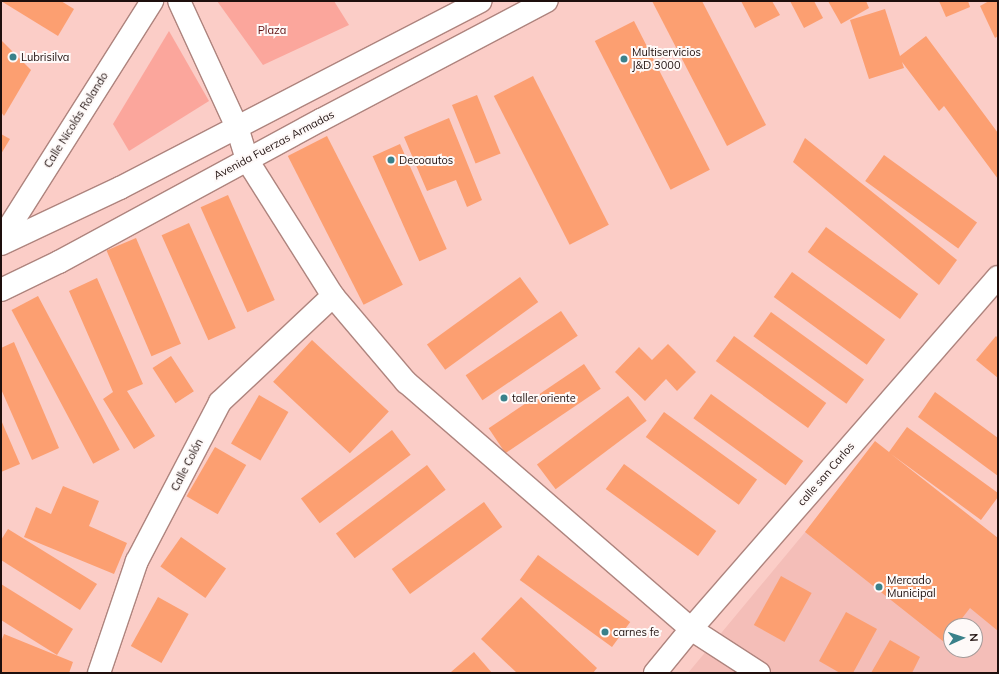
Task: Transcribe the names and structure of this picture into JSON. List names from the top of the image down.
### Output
{
  "streets": {
    "street": [
      "Calle Nicolás Rolando",
      "Avenida Fuerzas Armadas",
      "Calle Colón",
      "calle san Carlos"
    ]
  },
  "parks": ["Plaza"],
  "places": [
    "Lubrisilva",
    "Multiservicios J&D 3000",
    "Decoautos",
    "taller oriente",
    "Mercado Municipal",
    "carnes fe"
  ],
  "north": "right"
}
